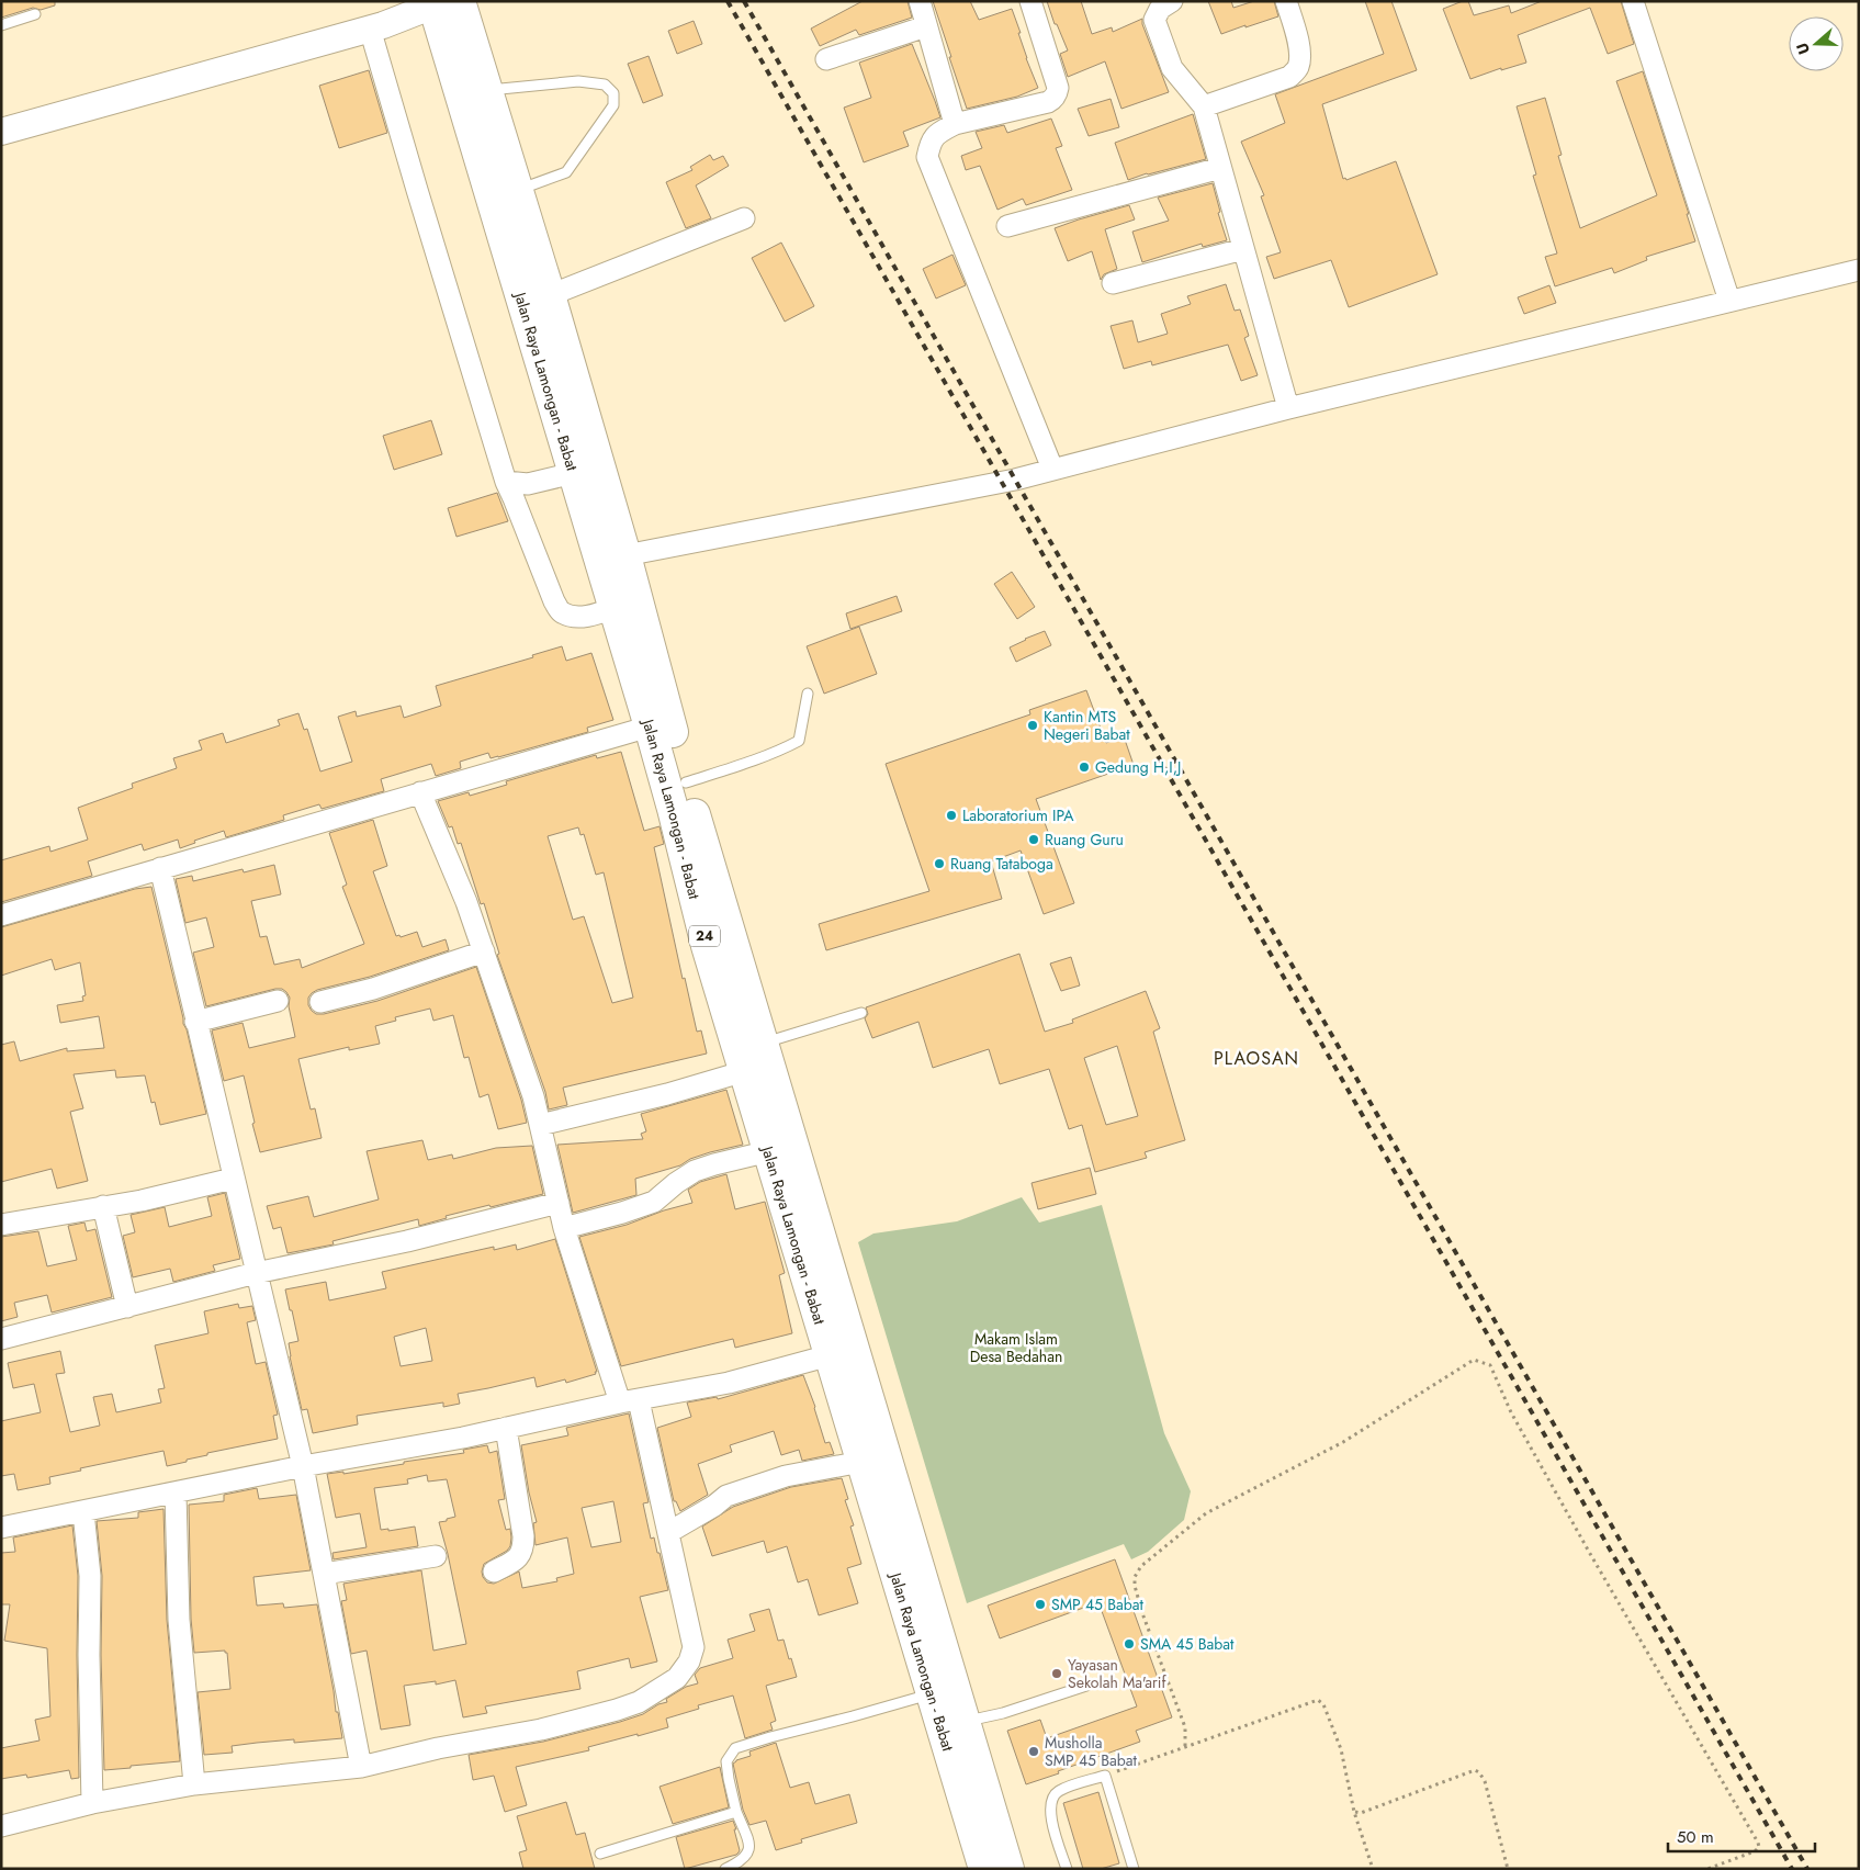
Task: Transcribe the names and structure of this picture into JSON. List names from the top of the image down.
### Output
{
  "streets": {
    "highway": ["Jalan Raya Lamongan - Babat", "24"]
  },
  "districts": ["PLAOSAN"],
  "parks": ["Makam Islam Desa Bedahan"],
  "places": [
    "Kantin MTS Negeri Babat",
    "Gedung H,I,J",
    "Laboratorium IPA",
    "Ruang Guru",
    "Ruang Tataboga",
    "SMP 45 Babat",
    "SMA 45 Babat",
    "Yayasan Sekolah Ma'arif",
    "Musholla SMP 45 Babat"
  ],
  "scale_bar": "50 m",
  "north": "left"
}
